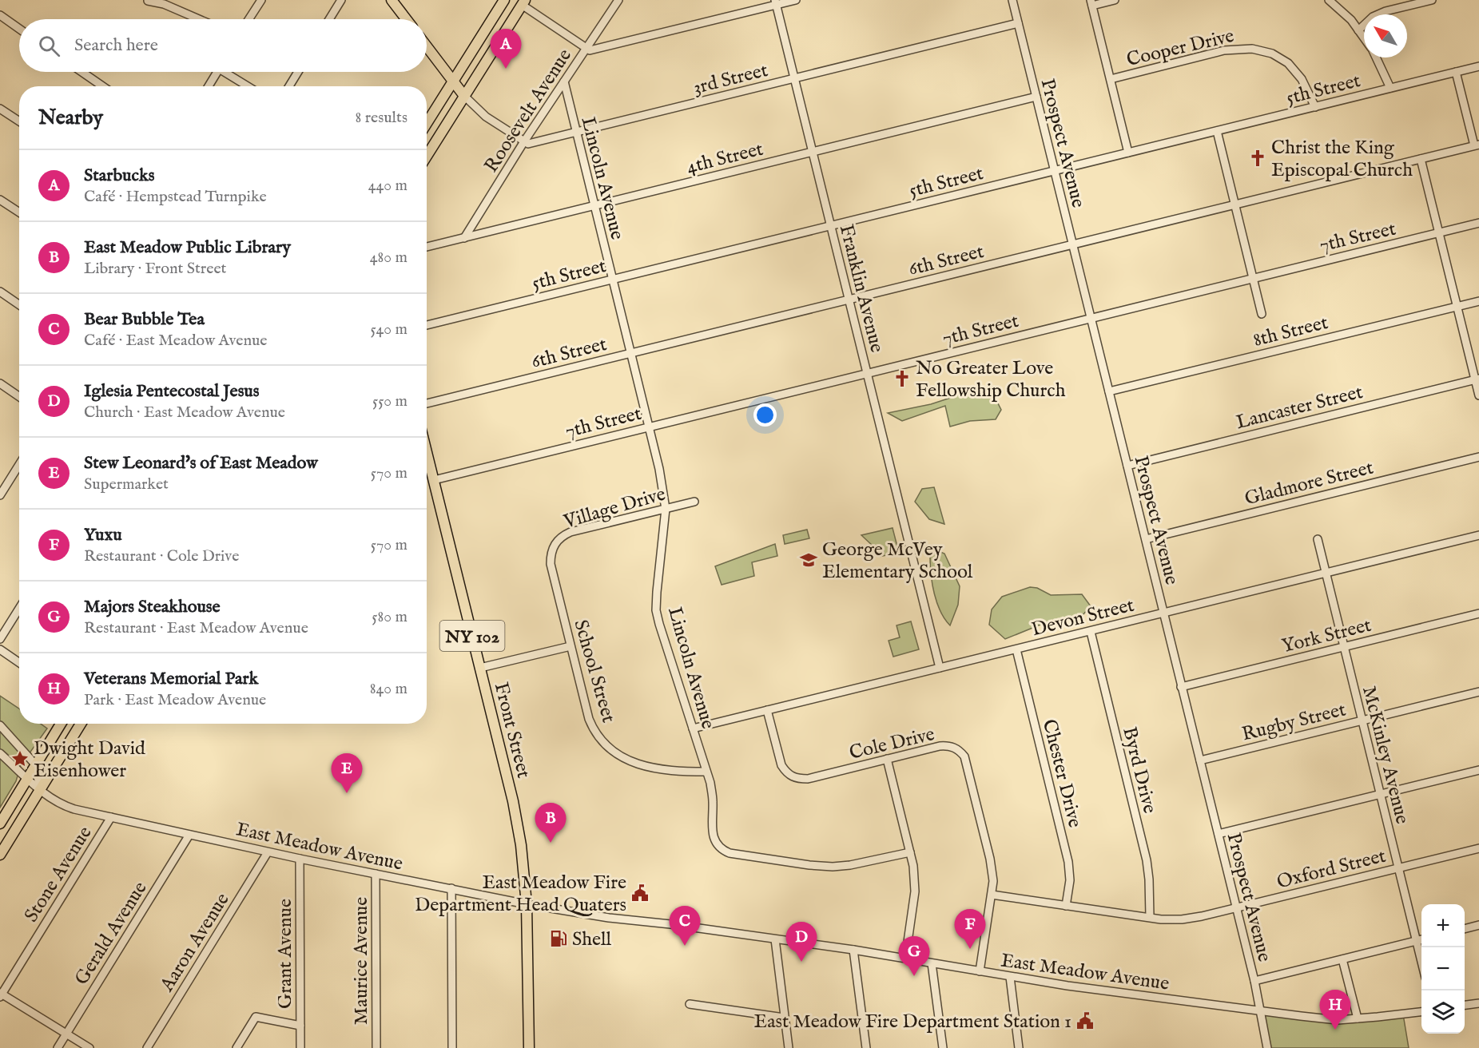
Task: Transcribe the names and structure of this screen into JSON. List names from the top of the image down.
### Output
{
  "streets": {
    "main road": ["NY 102", "Front Street"],
    "street": [
      "Cooper Drive",
      "3rd Street",
      "5th Street",
      "Roosevelt Avenue",
      "Prospect Avenue",
      "4th Street",
      "Lincoln Avenue",
      "7th Street",
      "6th Street",
      "Franklin Avenue",
      "8th Street",
      "Lancaster Street",
      "Gladmore Street",
      "Village Drive",
      "Devon Street",
      "York Street",
      "School Street",
      "Rugby Street",
      "Cole Drive",
      "McKinley Avenue",
      "Byrd Drive",
      "Chester Drive",
      "East Meadow Avenue",
      "Oxford Street",
      "Stone Avenue",
      "Gerald Avenue",
      "Aaron Avenue",
      "Grant Avenue",
      "Maurice Avenue"
    ]
  },
  "crossings": [
    ["Cooper Drive", "5th Street"],
    ["3rd Street", "Roosevelt Avenue"],
    ["3rd Street", "Prospect Avenue"],
    ["3rd Street", "Lincoln Avenue"],
    ["3rd Street", "Franklin Avenue"],
    ["5th Street", "Prospect Avenue"],
    ["5th Street", "Lincoln Avenue"],
    ["5th Street", "Franklin Avenue"],
    ["Roosevelt Avenue", "4th Street"],
    ["Roosevelt Avenue", "Lincoln Avenue"],
    ["Prospect Avenue", "4th Street"],
    ["Prospect Avenue", "7th Street"],
    ["Prospect Avenue", "6th Street"],
    ["Prospect Avenue", "8th Street"],
    ["Prospect Avenue", "Lancaster Street"],
    ["Prospect Avenue", "Gladmore Street"],
    ["Prospect Avenue", "Devon Street"],
    ["Prospect Avenue", "York Street"],
    ["Prospect Avenue", "Rugby Street"],
    ["Prospect Avenue", "East Meadow Avenue"],
    ["Prospect Avenue", "Oxford Street"],
    ["4th Street", "Lincoln Avenue"],
    ["4th Street", "Franklin Avenue"],
    ["Lincoln Avenue", "7th Street"],
    ["Lincoln Avenue", "6th Street"],
    ["Lincoln Avenue", "Village Drive"],
    ["Lincoln Avenue", "Devon Street"],
    ["Lincoln Avenue", "School Street"],
    ["7th Street", "Franklin Avenue"],
    ["7th Street", "Front Street"],
    ["6th Street", "Franklin Avenue"],
    ["Franklin Avenue", "Devon Street"],
    ["Village Drive", "School Street"],
    ["Devon Street", "Cole Drive"],
    ["Devon Street", "McKinley Avenue"],
    ["Devon Street", "Byrd Drive"],
    ["Devon Street", "Chester Drive"],
    ["York Street", "McKinley Avenue"],
    ["Rugby Street", "McKinley Avenue"],
    ["Front Street", "East Meadow Avenue"],
    ["Cole Drive", "East Meadow Avenue"],
    ["Cole Drive", "Oxford Street"],
    ["McKinley Avenue", "Oxford Street"],
    ["Byrd Drive", "Oxford Street"],
    ["Chester Drive", "Oxford Street"],
    ["East Meadow Avenue", "Stone Avenue"],
    ["East Meadow Avenue", "Gerald Avenue"],
    ["East Meadow Avenue", "Aaron Avenue"],
    ["East Meadow Avenue", "Grant Avenue"],
    ["East Meadow Avenue", "Maurice Avenue"]
  ],
  "places": {
    "church": ["Christ the King Episcopal Church", "No Greater Love Fellowship Church"],
    "school or university": ["George McVey Elementary School"],
    "place": ["Dwight David Eisenhower"],
    "public building": ["East Meadow Fire Department Head Quaters", "East Meadow Fire Department Station 1"],
    "fuel station": ["Shell"]
  },
  "north": "top left",
  "page": {
    "search": "Search here",
    "pins": [
      "A",
      "E",
      "B",
      "C",
      "F",
      "D",
      "G",
      "H"
    ],
    "heading": ["Nearby", "8 results"],
    "list": [
      {
        "mark": "A",
        "name": "Starbucks",
        "note": "Café · Hempstead Turnpike",
        "value": "440 m"
      },
      {
        "mark": "B",
        "name": "East Meadow Public Library",
        "note": "Library · Front Street",
        "value": "480 m"
      },
      {
        "mark": "C",
        "name": "Bear Bubble Tea",
        "note": "Café · East Meadow Avenue",
        "value": "540 m"
      },
      {
        "mark": "D",
        "name": "Iglesia Pentecostal Jesus",
        "note": "Church · East Meadow Avenue",
        "value": "550 m"
      },
      {
        "mark": "E",
        "name": "Stew Leonard's of East Meadow",
        "note": "Supermarket",
        "value": "570 m"
      },
      {
        "mark": "F",
        "name": "Yuxu",
        "note": "Restaurant · Cole Drive",
        "value": "570 m"
      },
      {
        "mark": "G",
        "name": "Majors Steakhouse",
        "note": "Restaurant · East Meadow Avenue",
        "value": "580 m"
      },
      {
        "mark": "H",
        "name": "Veterans Memorial Park",
        "note": "Park · East Meadow Avenue",
        "value": "840 m"
      }
    ],
    "map_buttons": ["+", "−"]
  }
}
